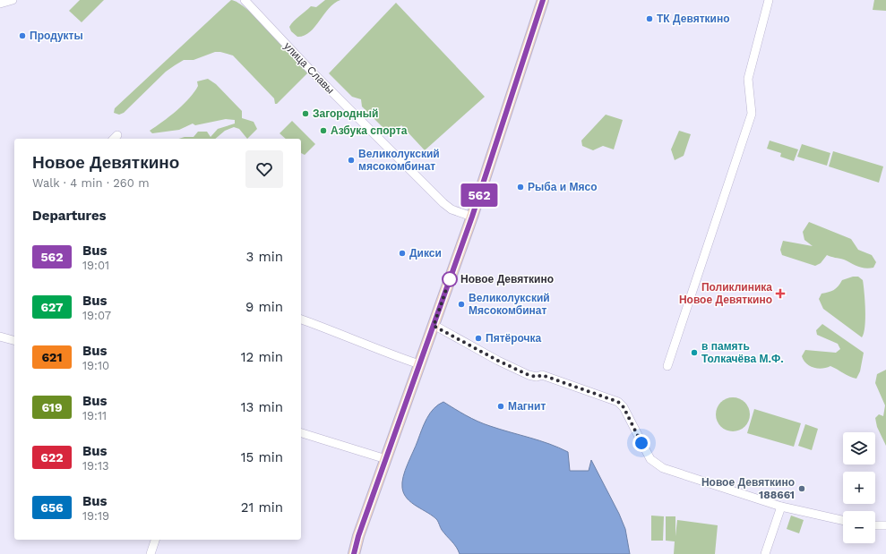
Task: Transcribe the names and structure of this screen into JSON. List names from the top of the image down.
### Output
{
  "streets": {
    "street": ["улица Славы"]
  },
  "places": {
    "other": [
      "ТК Девяткино",
      "Продукты",
      "Загородный",
      "Азбука спорта",
      "Великолукский мясокомбинат",
      "Рыба и Мясо",
      "Дикси",
      "Новое Девяткино",
      "Великолукский Мясокомбинат",
      "Пятёрочка",
      "в память Толкачёва М.Ф.",
      "Магнит",
      "Новое Девяткино 188661"
    ],
    "health": ["Поликлиника Новое Девяткино"]
  },
  "lines": ["bus line 562"],
  "page": {
    "on_map": "562",
    "heading": [
      ["Новое Девяткино", "Walk · 4 min · 260 m"],
      "Departures"
    ],
    "list": [
      {
        "mark": "562",
        "name": "Bus",
        "note": "19:01",
        "value": "3 min"
      },
      {
        "mark": "627",
        "name": "Bus",
        "note": "19:07",
        "value": "9 min"
      },
      {
        "mark": "621",
        "name": "Bus",
        "note": "19:10",
        "value": "12 min"
      },
      {
        "mark": "619",
        "name": "Bus",
        "note": "19:11",
        "value": "13 min"
      },
      {
        "mark": "622",
        "name": "Bus",
        "note": "19:13",
        "value": "15 min"
      },
      {
        "mark": "656",
        "name": "Bus",
        "note": "19:19",
        "value": "21 min"
      }
    ],
    "map_buttons": ["+", "−"]
  }
}
